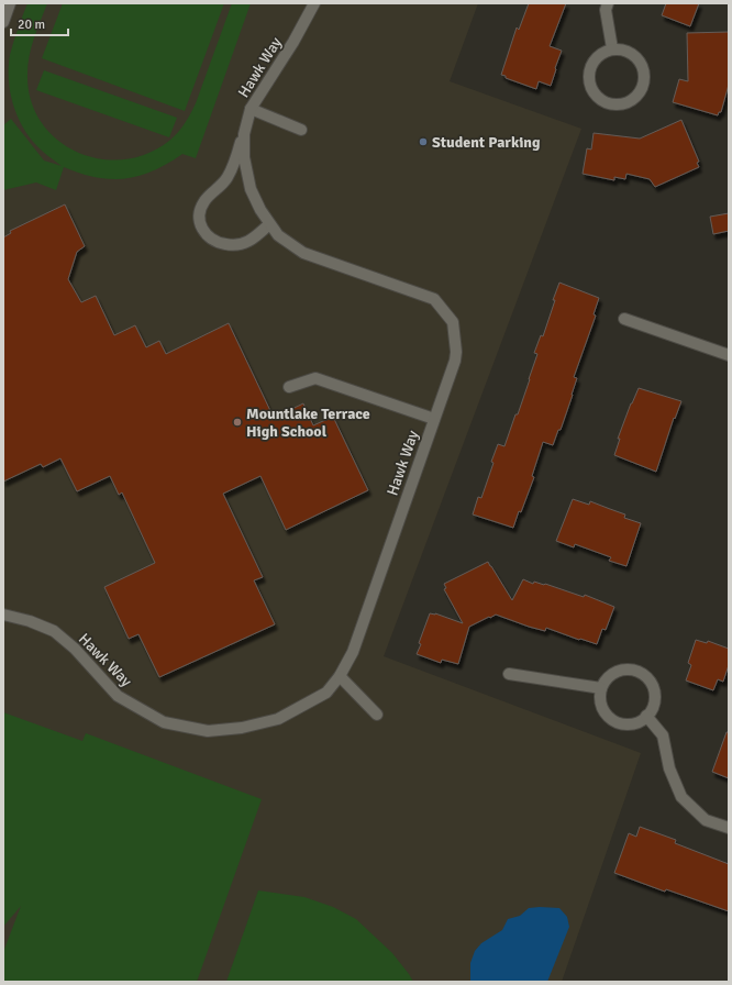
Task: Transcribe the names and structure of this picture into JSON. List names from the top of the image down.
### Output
{
  "streets": {
    "street": ["Hawk Way"]
  },
  "places": ["Student Parking", "Mountlake Terrace High School"],
  "scale_bar": "20 m"
}
